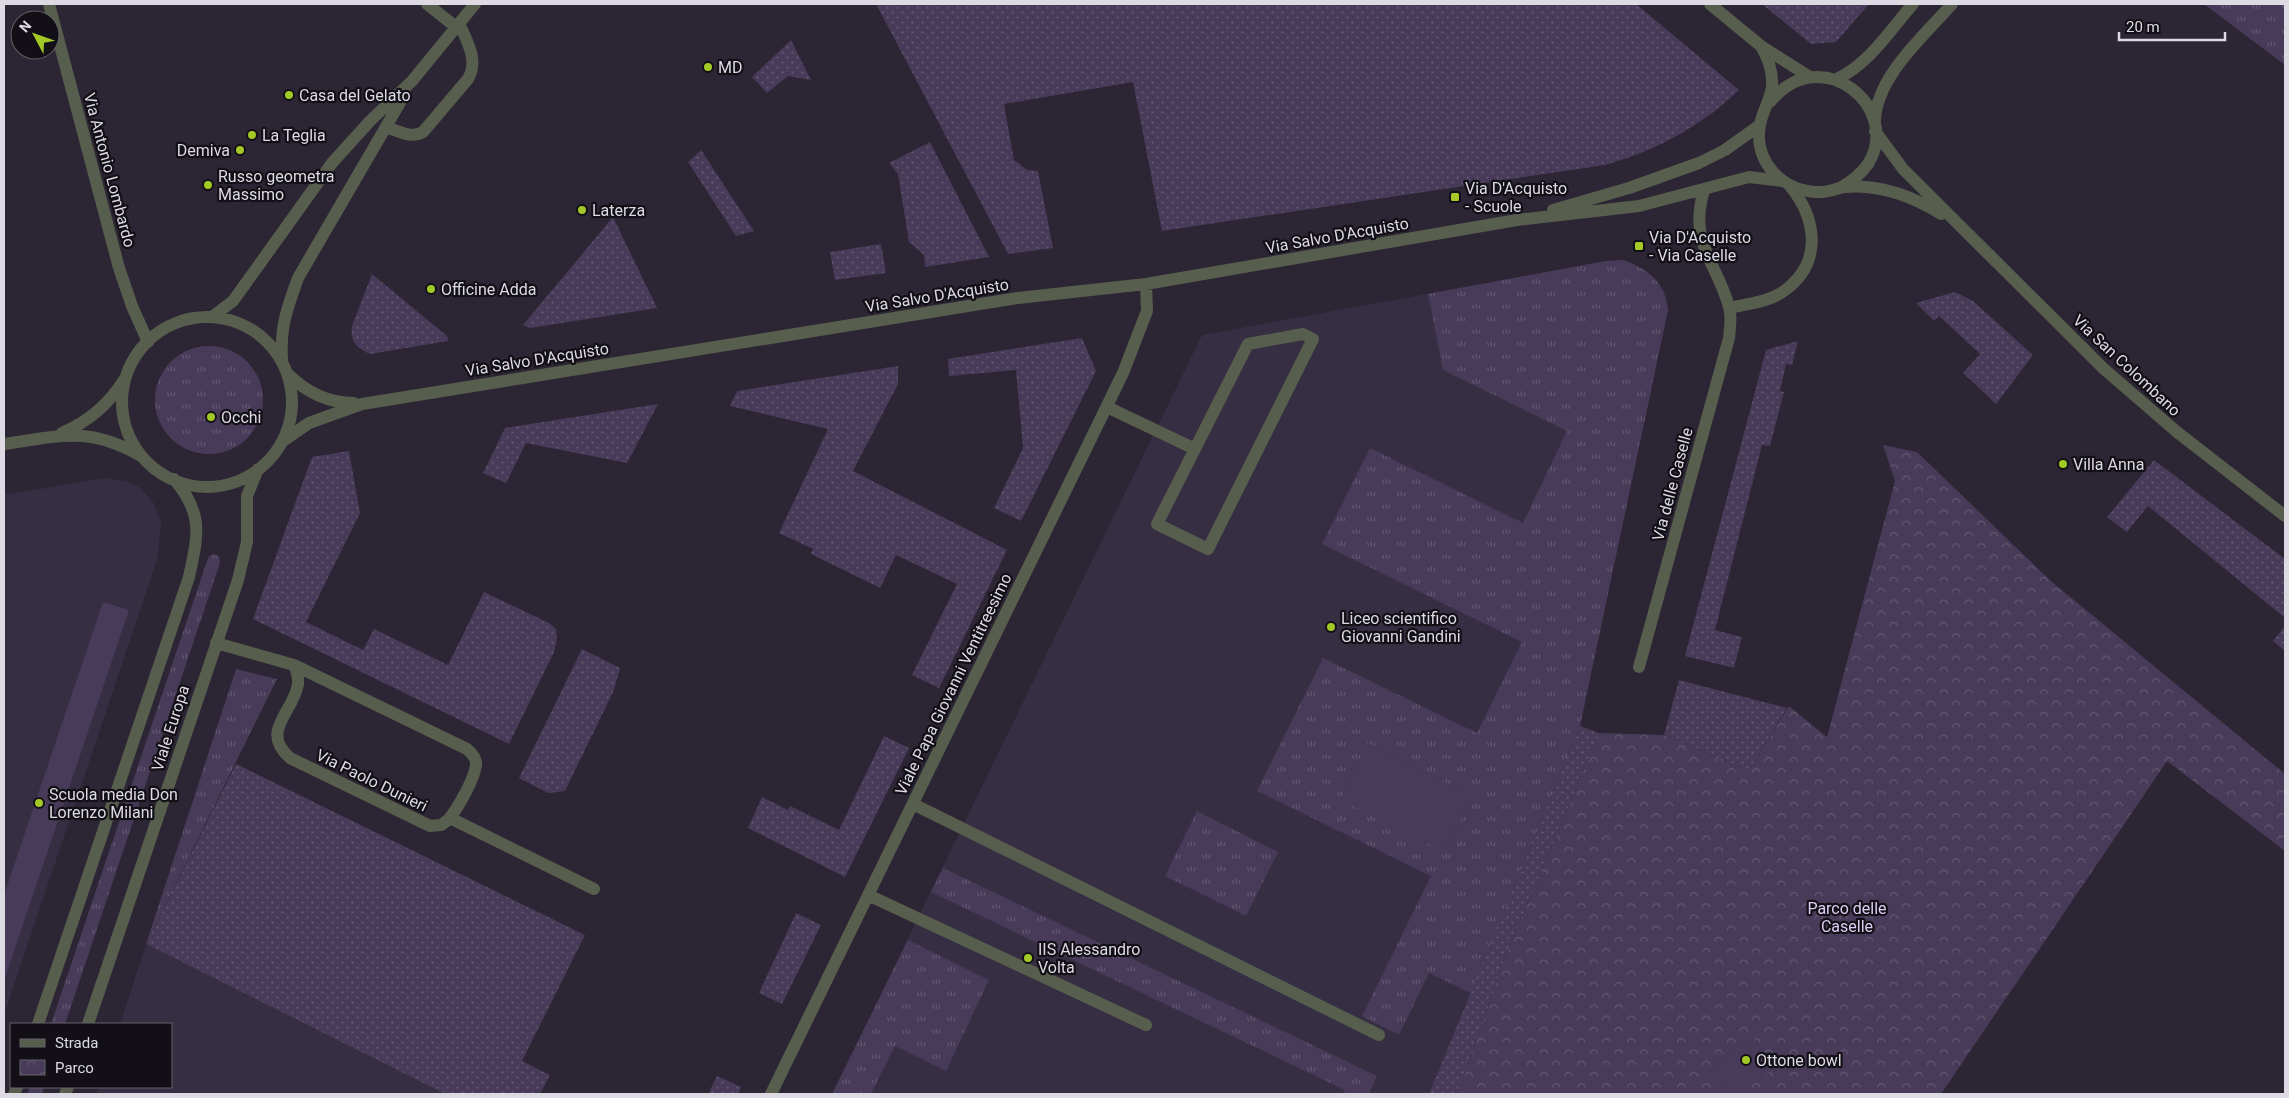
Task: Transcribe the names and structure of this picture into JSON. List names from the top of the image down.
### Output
{
  "streets": {
    "street": [
      "Via Antonio Lombardo",
      "Via Salvo D'Acquisto",
      "Via San Colombano",
      "Via delle Caselle",
      "Viale Papa Giovanni Ventitreesimo",
      "Viale Europa",
      "Via Paolo Dunieri"
    ]
  },
  "crossings": [
    ["Via Antonio Lombardo", "Via Salvo D'Acquisto"],
    ["Via Antonio Lombardo", "Viale Europa"],
    ["Via Salvo D'Acquisto", "Via San Colombano"],
    ["Via Salvo D'Acquisto", "Via delle Caselle"],
    ["Via Salvo D'Acquisto", "Viale Papa Giovanni Ventitreesimo"],
    ["Via Salvo D'Acquisto", "Viale Europa"],
    ["Via San Colombano", "Via delle Caselle"]
  ],
  "parks": ["Parco delle Caselle"],
  "places": {
    "other": [
      "MD",
      "Casa del Gelato",
      "La Teglia",
      "Demiva",
      "Russo geometra Massimo",
      "Laterza",
      "Officine Adda",
      "Occhi",
      "Villa Anna",
      "Liceo scientifico Giovanni Gandini",
      "Scuola media Don Lorenzo Milani",
      "IIS Alessandro Volta",
      "Ottone bowl"
    ],
    "transit": ["Via D'Acquisto - Scuole", "Via D'Acquisto - Via Caselle"]
  },
  "legend": ["Strada", "Parco"],
  "scale_bar": "20 m",
  "north": "top left"
}
